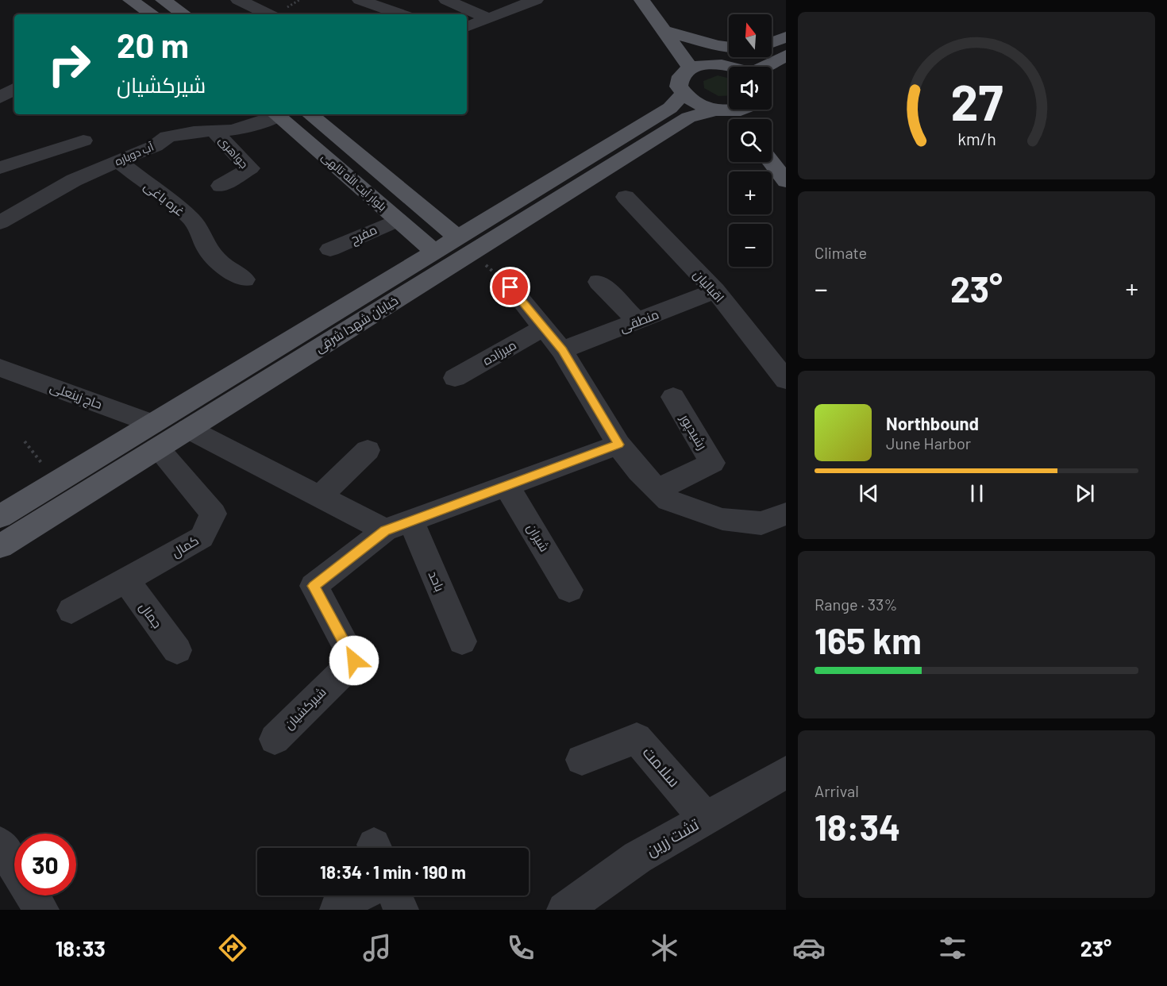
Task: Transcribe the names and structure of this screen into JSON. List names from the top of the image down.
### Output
{
  "streets": {
    "main road": ["بلوار آیت الله تالهی", "خیابان شهدا شرقی"],
    "street": [
      "جواهری",
      "آب دوباره",
      "غره باغی",
      "مفرح",
      "اقبالیان",
      "منطقی",
      "میرزاده",
      "حاج زینعلی",
      "رشیدپور",
      "شیران",
      "کمال",
      "باحد",
      "جمال",
      "شیرکشیان",
      "سلامت",
      "تشت زرین"
    ]
  },
  "crossings": [
    ["جواهری", "آب دوباره"],
    ["آب دوباره", "غره باغی"],
    ["بلوار آیت الله تالهی", "مفرح"],
    ["بلوار آیت الله تالهی", "خیابان شهدا شرقی"],
    ["اقبالیان", "منطقی"],
    ["خیابان شهدا شرقی", "حاج زینعلی"],
    ["خیابان شهدا شرقی", "کمال"],
    ["حاج زینعلی", "کمال"],
    ["کمال", "جمال"],
    ["باحد", "شیرکشیان"],
    ["سلامت", "تشت زرین"]
  ],
  "north": "top",
  "page": {
    "map_buttons": ["+", "−"],
    "turn": ["20 m", "شیرکشیان"],
    "tile": [
      "Climate",
      ["Range · 33%", "165 km"],
      ["Arrival", "18:34"]
    ],
    "heat": ["−", "23°", "+"],
    "song": ["Northbound", "June Harbor"],
    "limit": "30",
    "trip": "18:34 · 1 min · 190 m",
    "tabs": ["18:33", "23°"],
    "gauge": ["27", "km/h"]
  }
}
